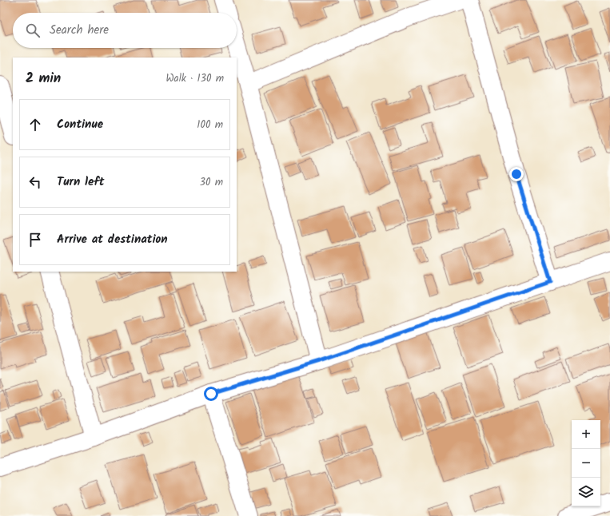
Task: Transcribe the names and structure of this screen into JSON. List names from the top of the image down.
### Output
{
  "page": {
    "search": "Search here",
    "heading": ["2 min", "Walk · 130 m"],
    "list": [
      ["Continue", "100 m"],
      ["Turn left", "30 m"],
      "Arrive at destination"
    ],
    "map_buttons": ["+", "−"]
  }
}
